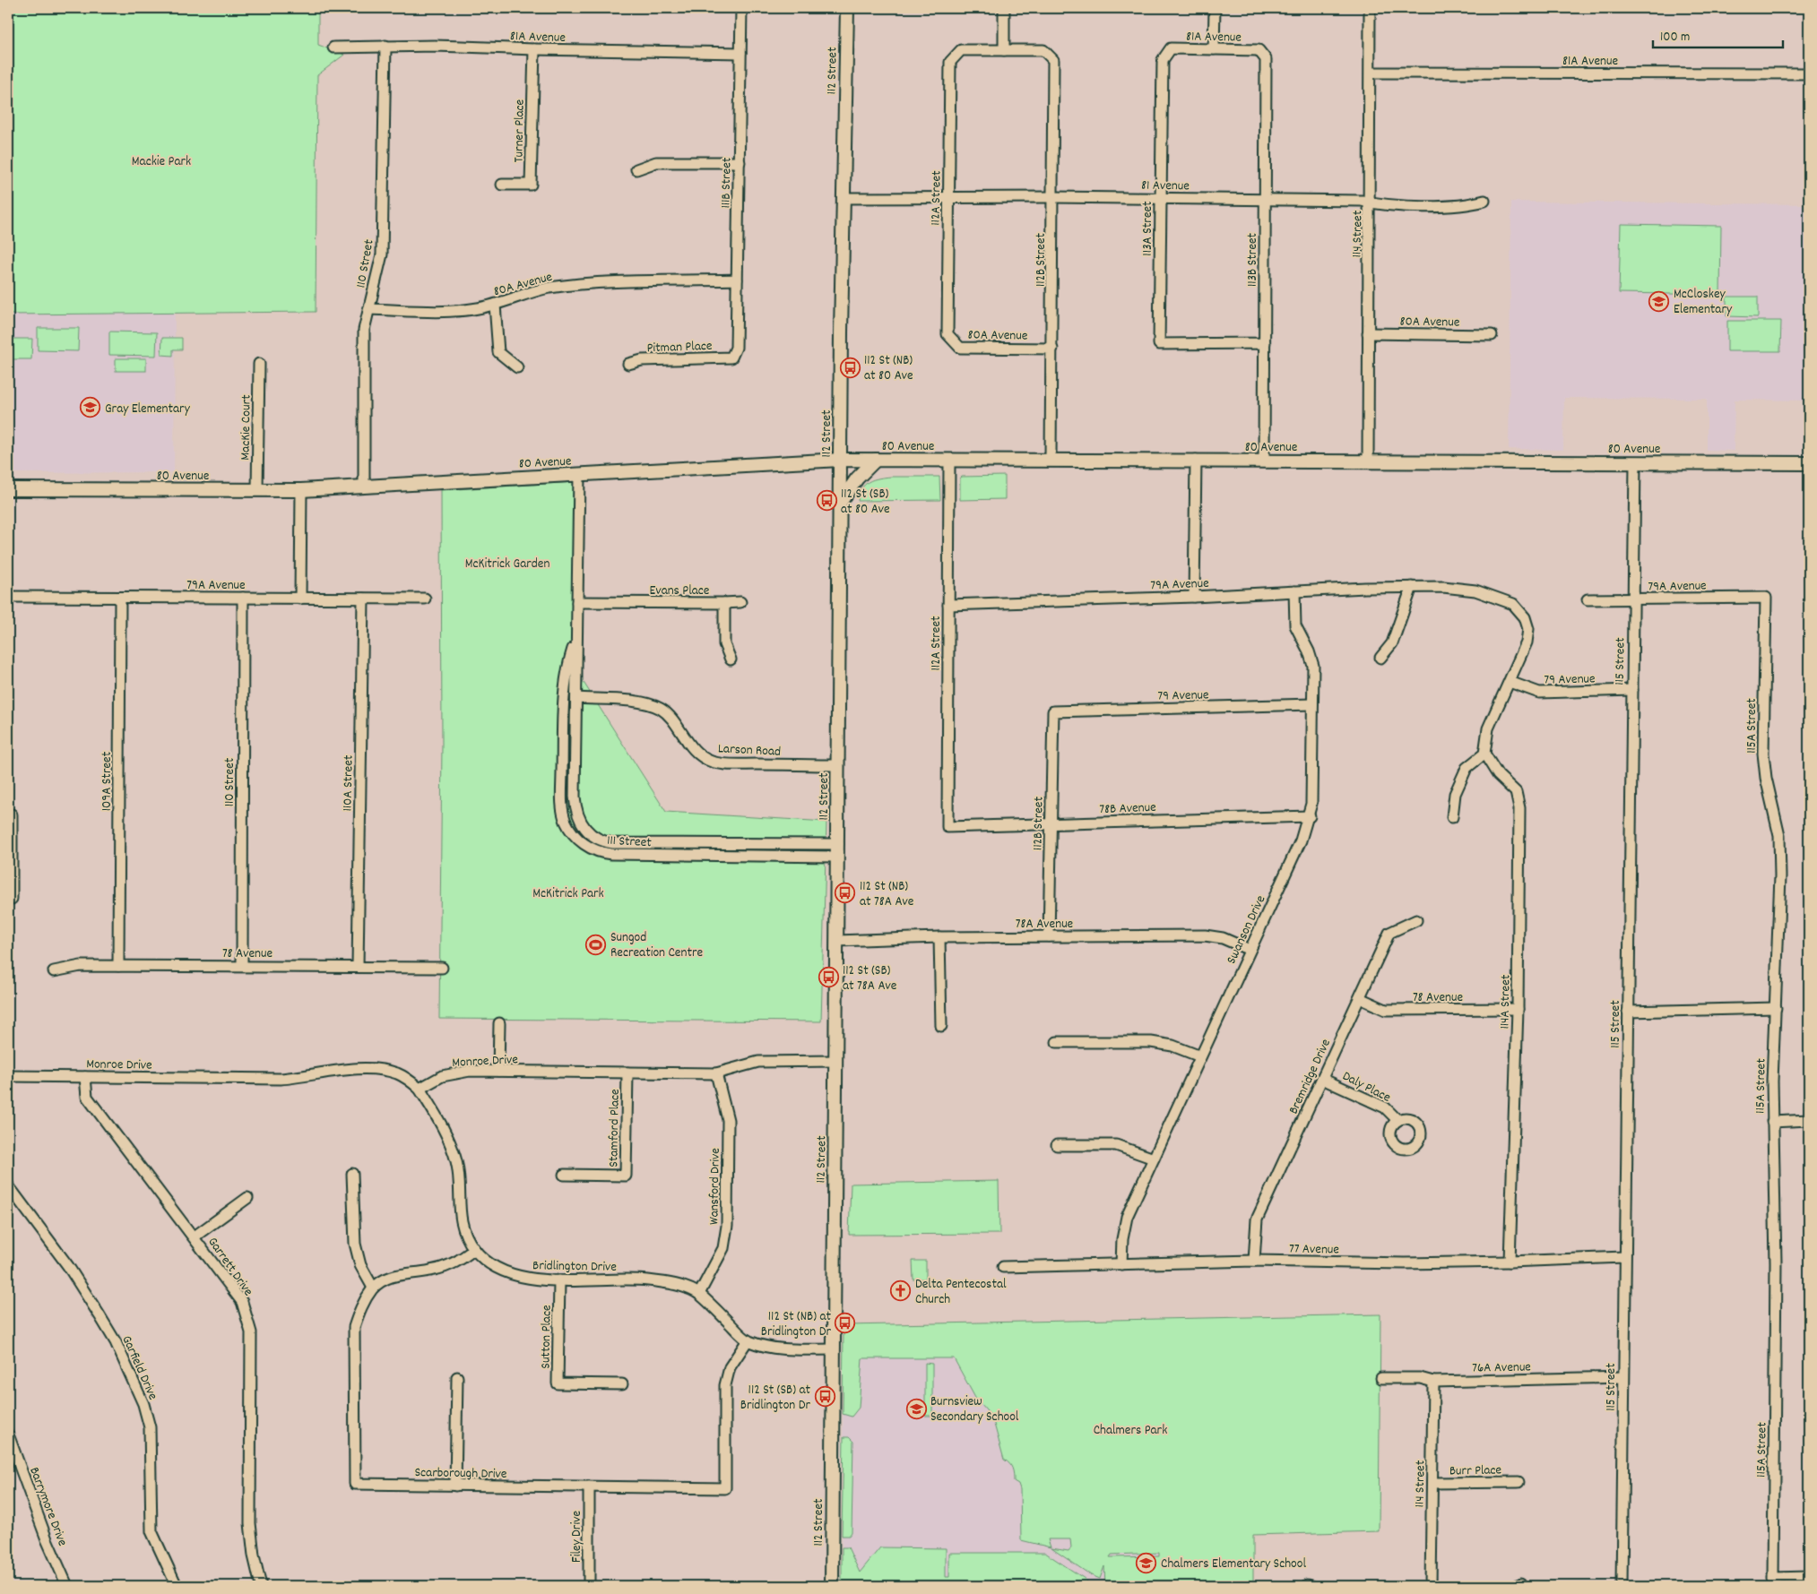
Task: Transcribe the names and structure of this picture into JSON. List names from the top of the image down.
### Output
{
  "streets": {
    "street": [
      "81A Avenue",
      "112 Street",
      "Turner Place",
      "111B Street",
      "81 Avenue",
      "112A Street",
      "113A Street",
      "114 Street",
      "112B Street",
      "113B Street",
      "110 Street",
      "80A Avenue",
      "Pitman Place",
      "MacKie Court",
      "80 Avenue",
      "79A Avenue",
      "Evans Place",
      "115 Street",
      "79 Avenue",
      "115A Street",
      "Larson Road",
      "109A Street",
      "110A Street",
      "78B Avenue",
      "111 Street",
      "78A Avenue",
      "Swanson Drive",
      "78 Avenue",
      "114A Street",
      "Monroe Drive",
      "Bremridge Drive",
      "Daly Place",
      "Stamford Place",
      "Wansford Drive",
      "77 Avenue",
      "Bridlington Drive",
      "Garrett Drive",
      "Sutton Place",
      "76A Avenue",
      "Garfield Drive",
      "Burr Place",
      "Scarborough Drive",
      "Barrymore Drive",
      "Filey Drive"
    ]
  },
  "crossings": [
    ["81A Avenue", "Turner Place"],
    ["81A Avenue", "111B Street"],
    ["81A Avenue", "113A Street"],
    ["81A Avenue", "114 Street"],
    ["81A Avenue", "113B Street"],
    ["81A Avenue", "110 Street"],
    ["112 Street", "81 Avenue"],
    ["112 Street", "80 Avenue"],
    ["112 Street", "Larson Road"],
    ["112 Street", "111 Street"],
    ["112 Street", "78A Avenue"],
    ["112 Street", "Monroe Drive"],
    ["112 Street", "Bridlington Drive"],
    ["111B Street", "80A Avenue"],
    ["111B Street", "Pitman Place"],
    ["81 Avenue", "112A Street"],
    ["81 Avenue", "113A Street"],
    ["81 Avenue", "114 Street"],
    ["81 Avenue", "112B Street"],
    ["81 Avenue", "113B Street"],
    ["112A Street", "112B Street"],
    ["112A Street", "80A Avenue"],
    ["112A Street", "80 Avenue"],
    ["112A Street", "79A Avenue"],
    ["112A Street", "78B Avenue"],
    ["113A Street", "113B Street"],
    ["114 Street", "80A Avenue"],
    ["114 Street", "80 Avenue"],
    ["114 Street", "76A Avenue"],
    ["114 Street", "Burr Place"],
    ["112B Street", "80A Avenue"],
    ["112B Street", "80 Avenue"],
    ["112B Street", "79 Avenue"],
    ["112B Street", "78B Avenue"],
    ["112B Street", "78A Avenue"],
    ["113B Street", "80 Avenue"],
    ["110 Street", "80A Avenue"],
    ["110 Street", "80 Avenue"],
    ["110 Street", "79A Avenue"],
    ["110 Street", "78 Avenue"],
    ["MacKie Court", "80 Avenue"],
    ["80 Avenue", "115 Street"],
    ["80 Avenue", "111 Street"],
    ["79A Avenue", "115 Street"],
    ["79A Avenue", "79 Avenue"],
    ["79A Avenue", "115A Street"],
    ["79A Avenue", "109A Street"],
    ["79A Avenue", "110A Street"],
    ["79A Avenue", "Swanson Drive"],
    ["Evans Place", "111 Street"],
    ["115 Street", "79 Avenue"],
    ["115 Street", "77 Avenue"],
    ["115 Street", "76A Avenue"],
    ["79 Avenue", "Swanson Drive"],
    ["Larson Road", "111 Street"],
    ["109A Street", "78 Avenue"],
    ["110A Street", "78 Avenue"],
    ["78B Avenue", "Swanson Drive"],
    ["78A Avenue", "Swanson Drive"],
    ["Swanson Drive", "77 Avenue"],
    ["78 Avenue", "114A Street"],
    ["78 Avenue", "Bremridge Drive"],
    ["114A Street", "77 Avenue"],
    ["Monroe Drive", "Stamford Place"],
    ["Monroe Drive", "Wansford Drive"],
    ["Monroe Drive", "Bridlington Drive"],
    ["Monroe Drive", "Garrett Drive"],
    ["Bremridge Drive", "Daly Place"],
    ["Bremridge Drive", "77 Avenue"],
    ["Wansford Drive", "Bridlington Drive"],
    ["Bridlington Drive", "Sutton Place"],
    ["Bridlington Drive", "Scarborough Drive"],
    ["Scarborough Drive", "Filey Drive"]
  ],
  "parks": [
    "Mackie Park",
    "McKitrick Garden",
    "McKitrick Park",
    "Chalmers Park"
  ],
  "places": {
    "school or university": [
      "McCloskey Elementary",
      "Gray Elementary",
      "Burnsview Secondary School",
      "Chalmers Elementary School"
    ],
    "bus stop": [
      "112 St (NB) at 80 Ave",
      "112 St (SB) at 80 Ave",
      "112 St (NB) at 78A Ave",
      "112 St (SB) at 78A Ave",
      "112 St (NB) at Bridlington Dr",
      "112 St (SB) at Bridlington Dr"
    ],
    "sports": ["Sungod Recreation Centre"],
    "church": ["Delta Pentecostal Church"]
  },
  "scale_bar": "100 m"
}
